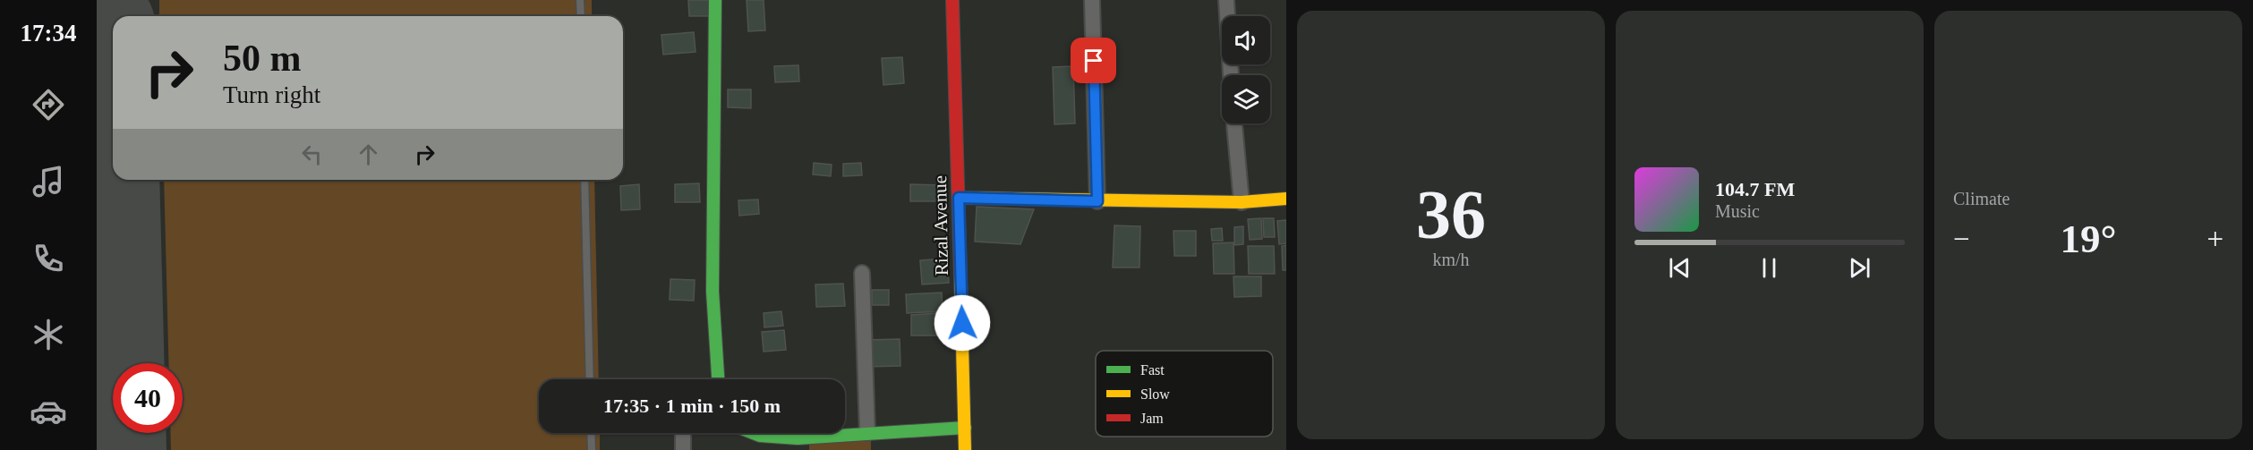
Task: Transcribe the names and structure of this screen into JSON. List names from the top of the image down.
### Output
{
  "streets": {
    "street": ["Rizal Avenue"]
  },
  "legend": ["Fast", "Slow", "Jam"],
  "page": {
    "tabs": "17:34",
    "tile": [
      ["36", "km/h"],
      "Climate"
    ],
    "turn": ["50 m", "Turn right"],
    "song": ["104.7 FM", "Music"],
    "heat": ["−", "19°", "+"],
    "limit": "40",
    "trip": "17:35 · 1 min · 150 m"
  }
}
